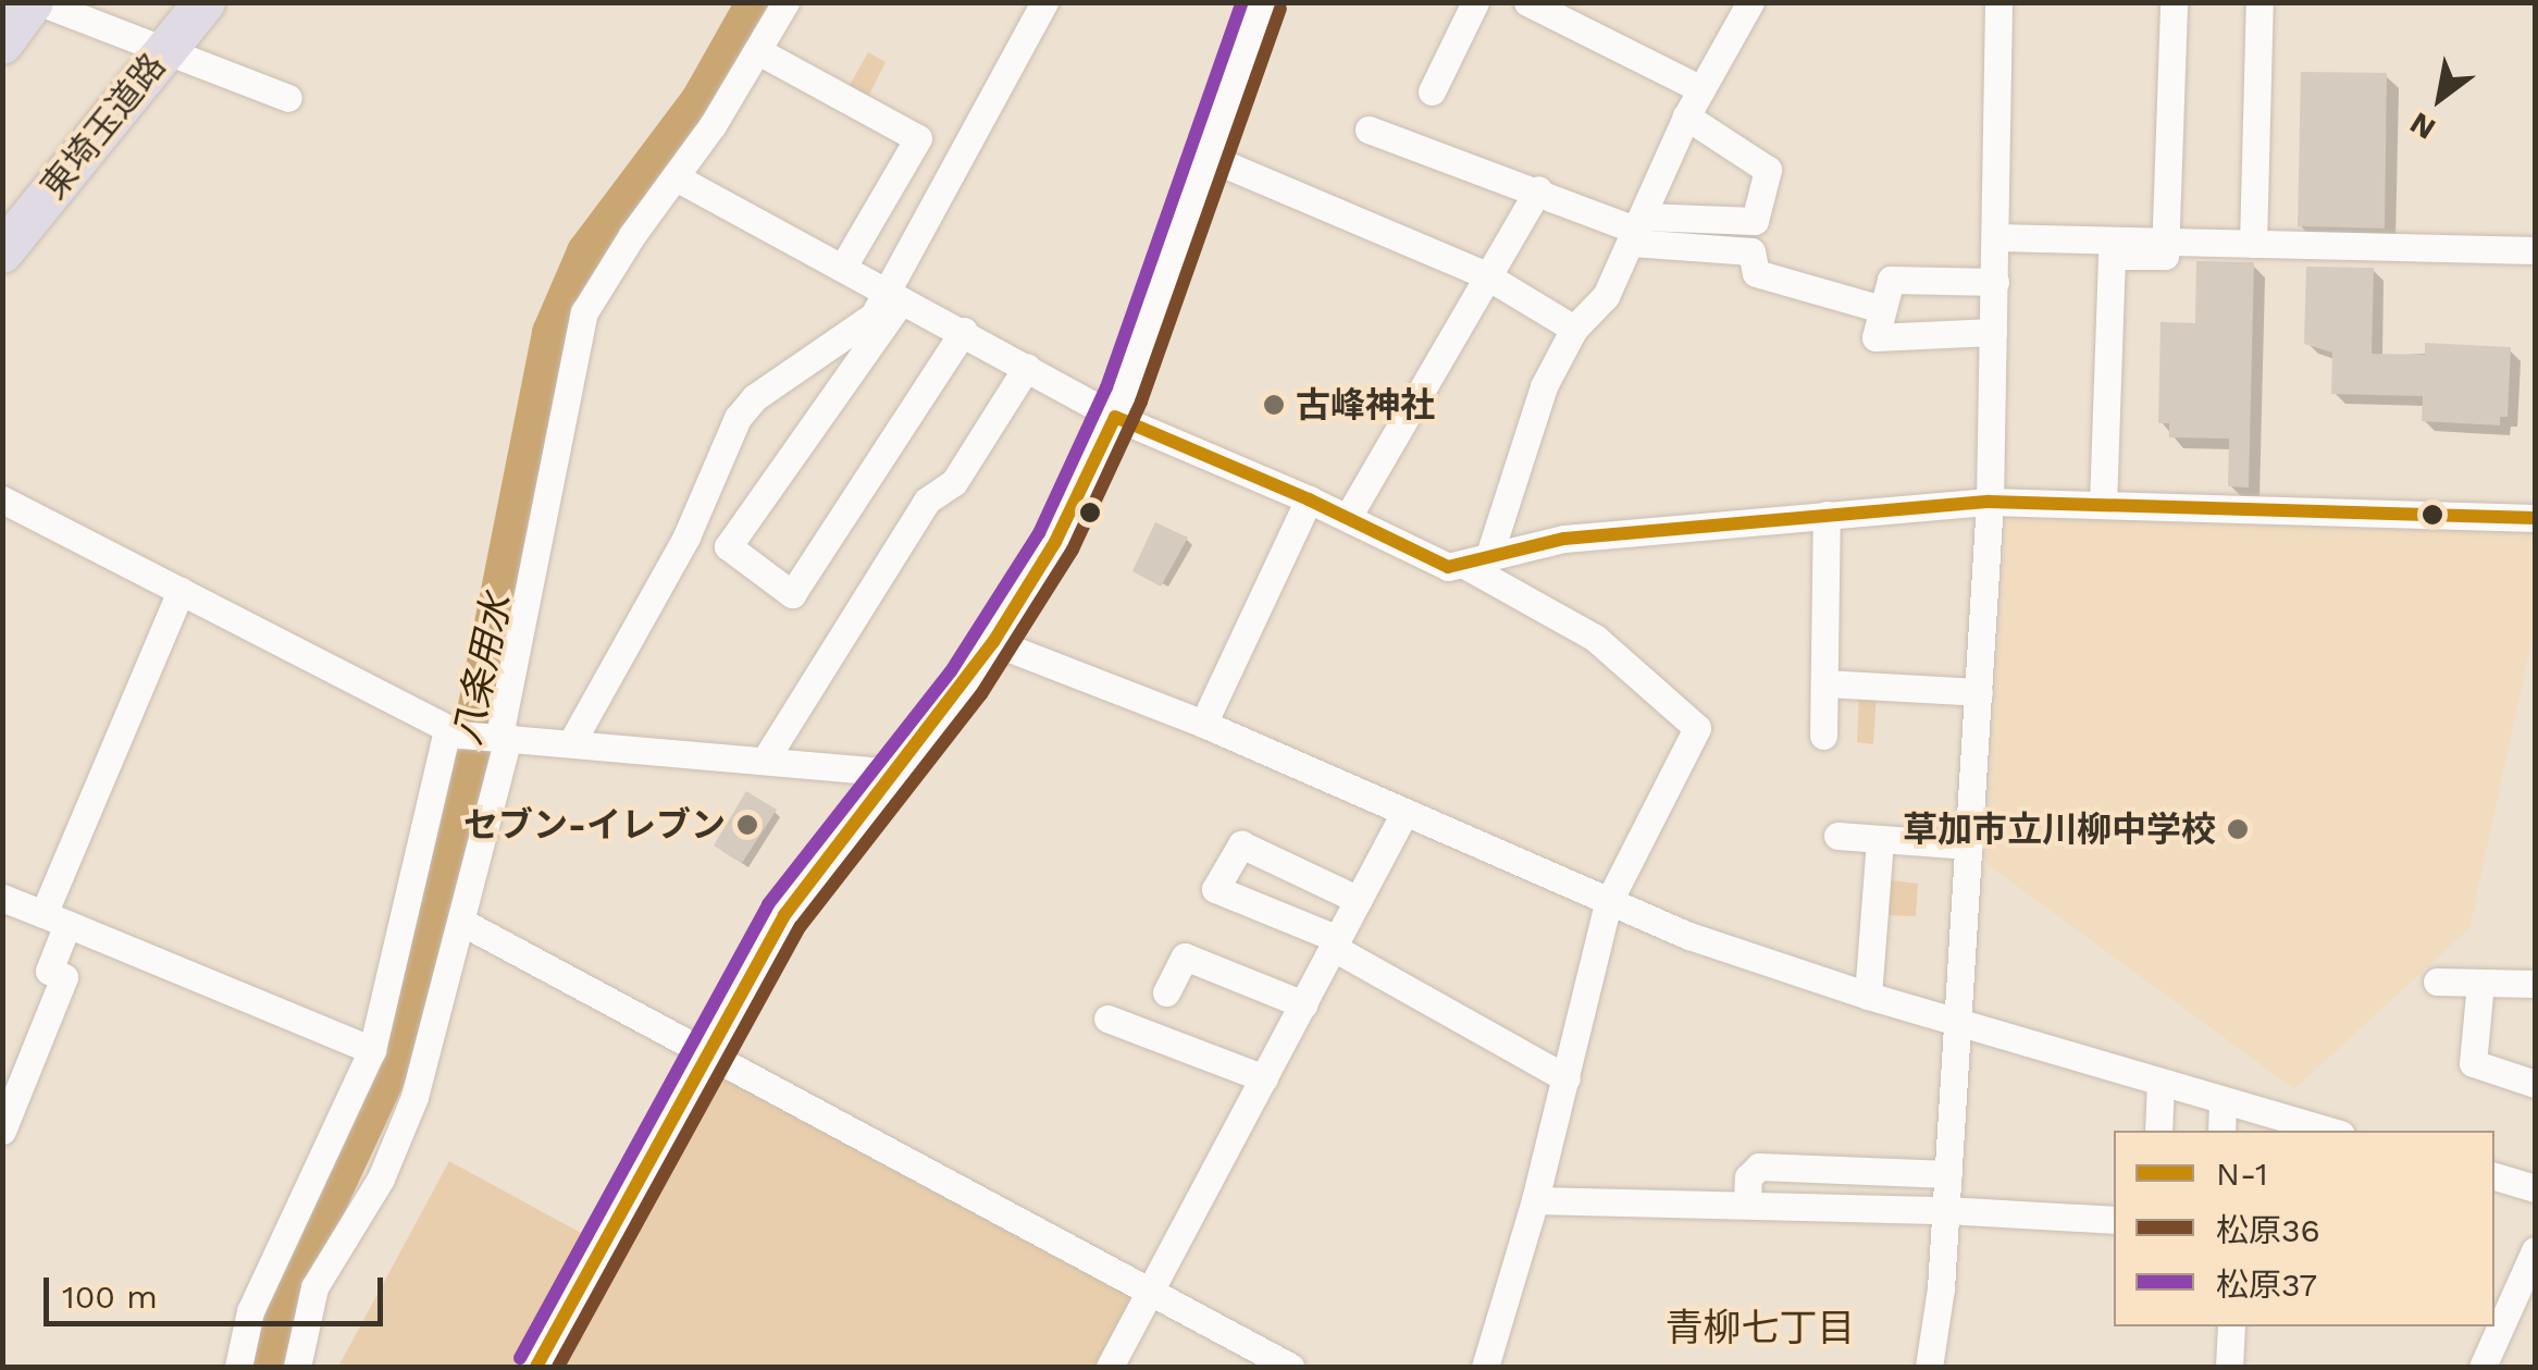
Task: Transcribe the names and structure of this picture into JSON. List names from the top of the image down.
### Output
{
  "streets": {
    "highway": ["東埼玉道路"]
  },
  "districts": ["青柳七丁目"],
  "water": ["八条用水"],
  "places": ["古峰神社", "セブン-イレブン", "草加市立川柳中学校"],
  "lines": ["transit line 松原37", "transit line 松原36", "transit line N-1"],
  "legend": ["N-1", "松原36", "松原37"],
  "scale_bar": "100 m",
  "north": "bottom left"
}
